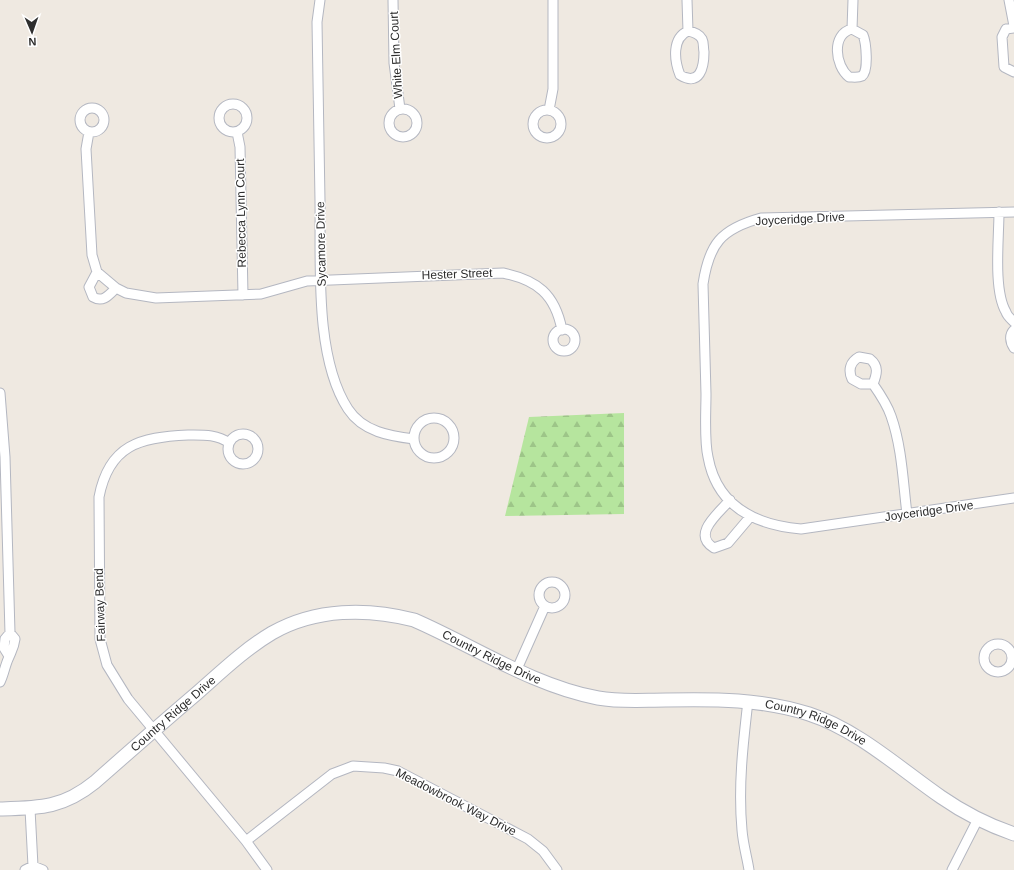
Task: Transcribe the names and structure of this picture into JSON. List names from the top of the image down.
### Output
{
  "streets": {
    "street": [
      "White Elm Court",
      "Rebecca Lynn Court",
      "Joyceridge Drive",
      "Sycamore Drive",
      "Hester Street",
      "Fairway Bend",
      "Country Ridge Drive",
      "Meadowbrook Way Drive"
    ]
  },
  "crossings": [
    ["Rebecca Lynn Court", "Hester Street"],
    ["Sycamore Drive", "Hester Street"],
    ["Fairway Bend", "Country Ridge Drive"],
    ["Fairway Bend", "Meadowbrook Way Drive"]
  ],
  "north": "bottom"
}
